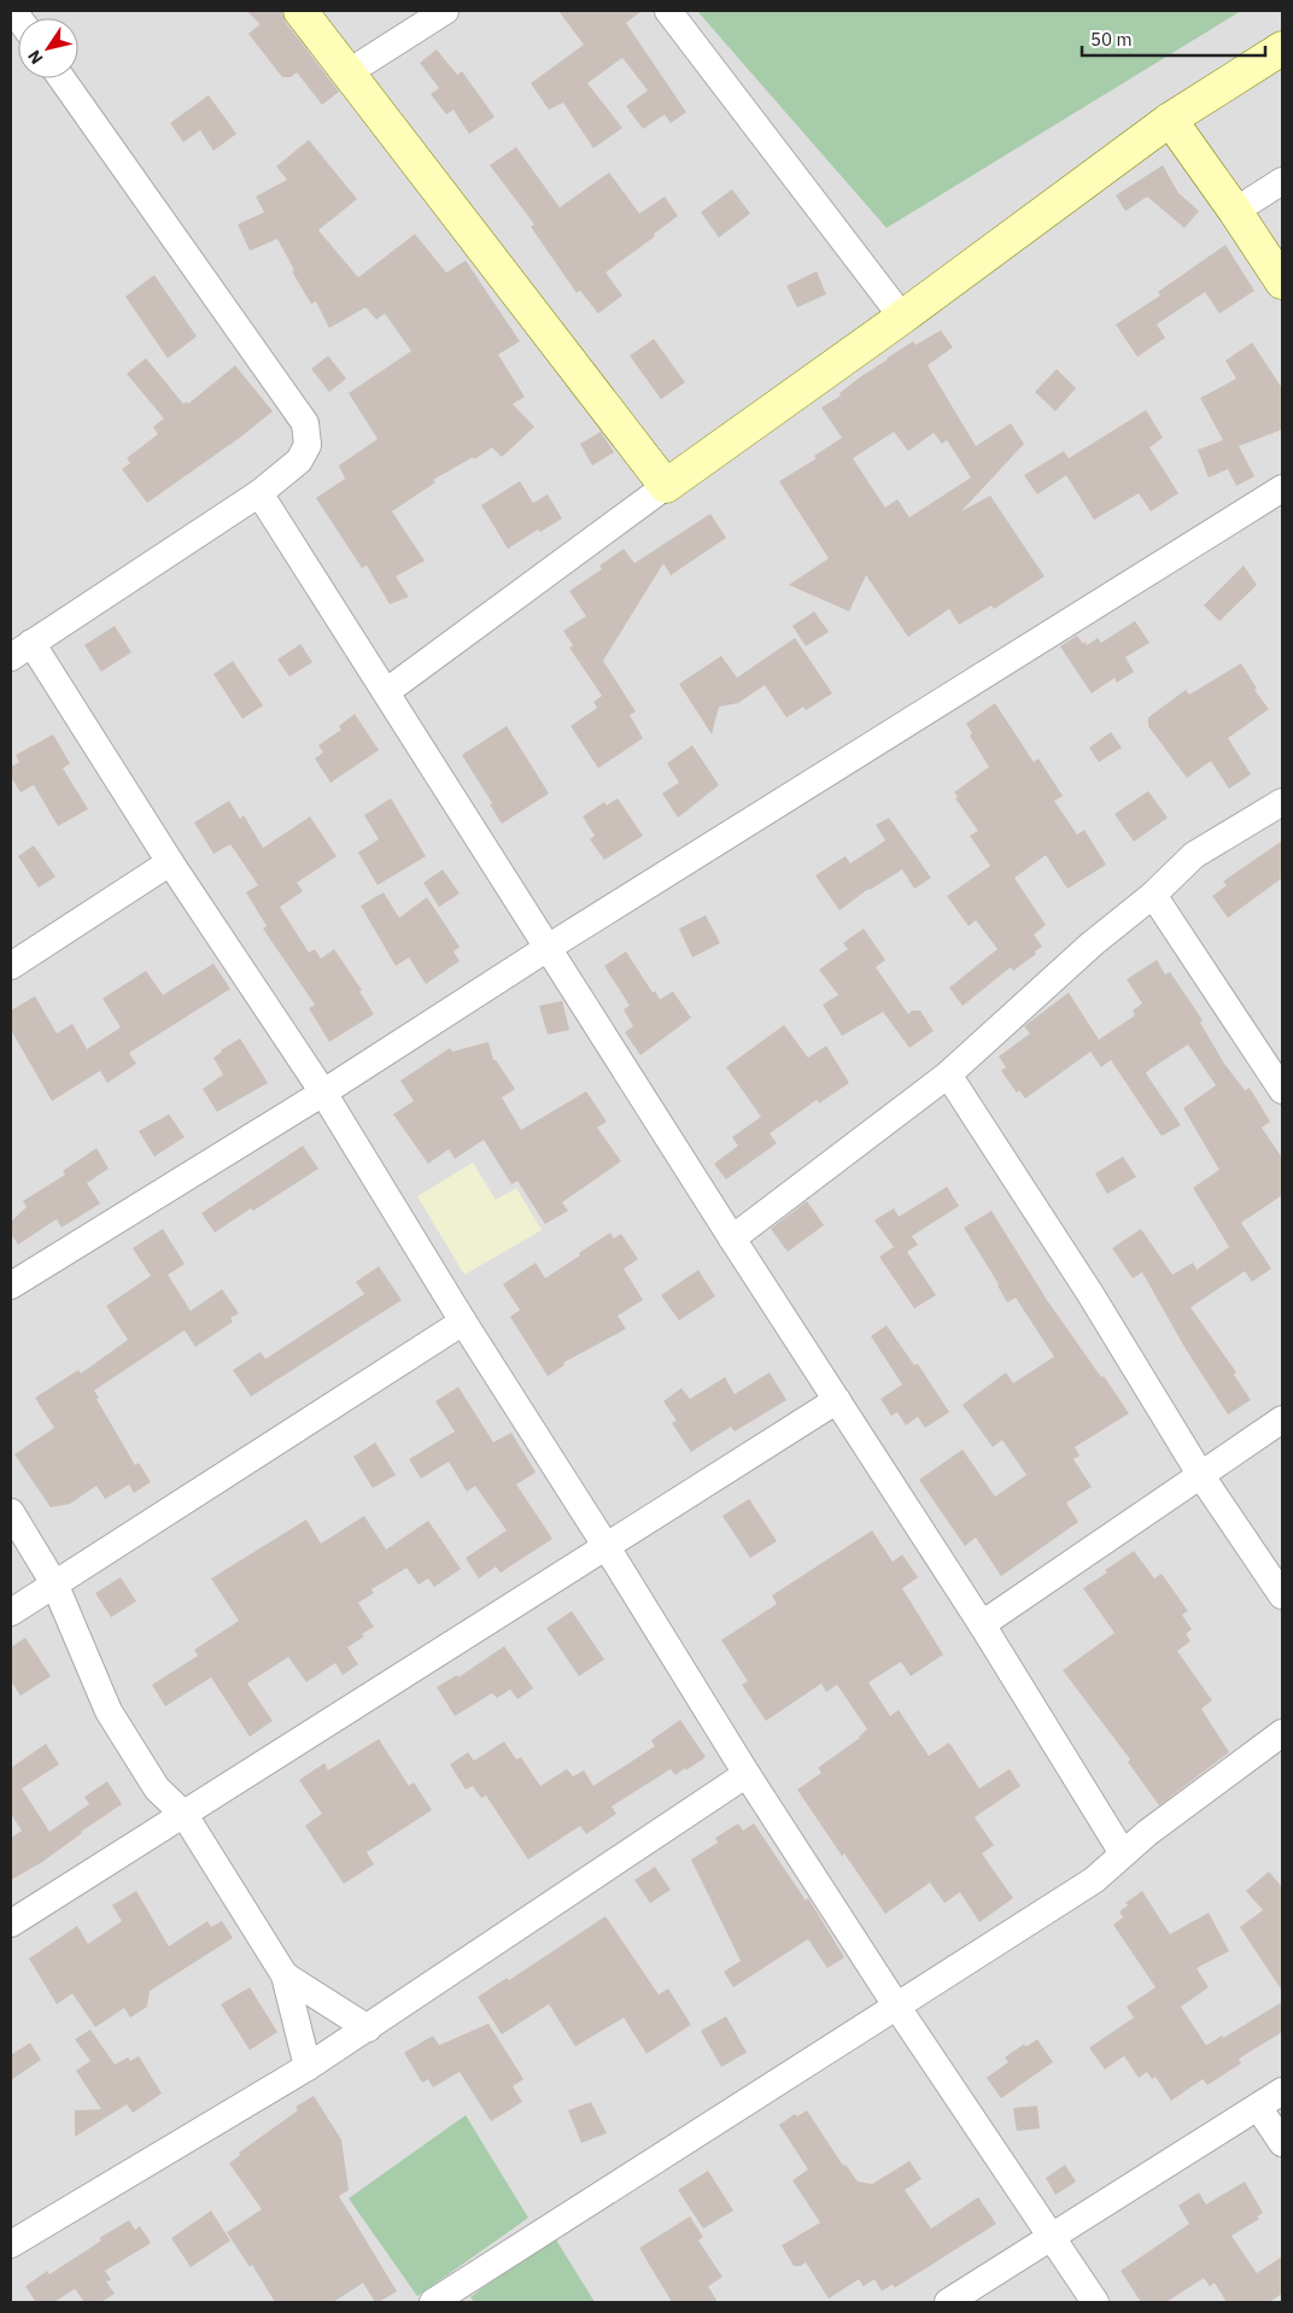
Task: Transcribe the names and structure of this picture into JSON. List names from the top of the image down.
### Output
{
  "scale_bar": "50 m",
  "north": "bottom left"
}
